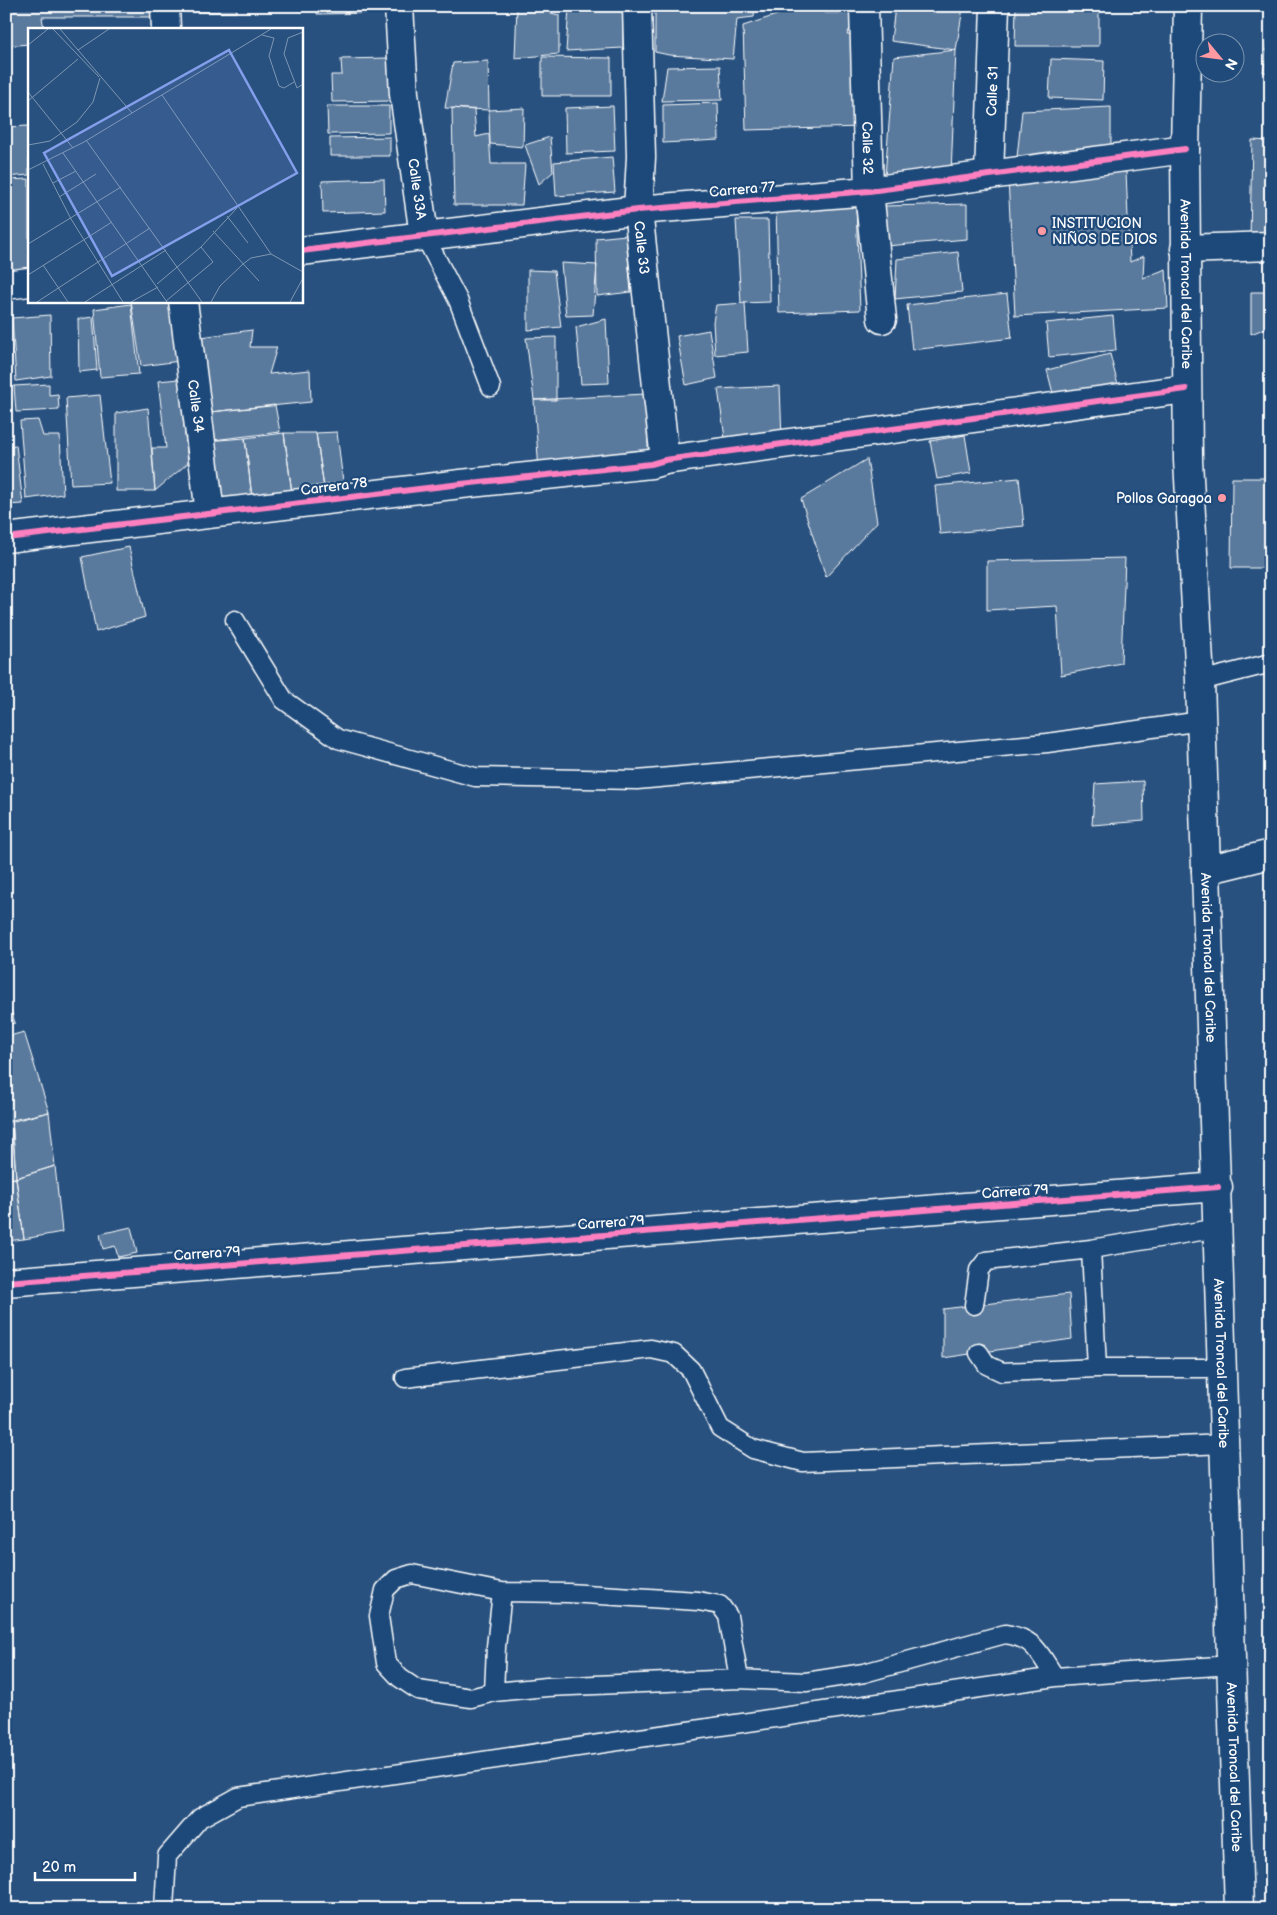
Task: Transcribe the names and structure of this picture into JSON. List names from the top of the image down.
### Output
{
  "streets": {
    "main road": [
      "Calle 31",
      "Calle 32",
      "Calle 33A",
      "Carrera 77",
      "Calle 33",
      "Avenida Troncal del Caribe",
      "Calle 34",
      "Carrera 78",
      "Carrera 79"
    ]
  },
  "crossings": [
    ["Calle 31", "Carrera 77"],
    ["Calle 32", "Carrera 77"],
    ["Calle 33A", "Carrera 77"],
    ["Carrera 77", "Calle 33"],
    ["Carrera 77", "Avenida Troncal del Caribe"],
    ["Calle 33", "Carrera 78"],
    ["Avenida Troncal del Caribe", "Carrera 78"],
    ["Avenida Troncal del Caribe", "Carrera 79"],
    ["Calle 34", "Carrera 78"]
  ],
  "places": ["INSTITUCION NIÑOS DE DIOS", "Pollos Garagoa"],
  "scale_bar": "20 m",
  "north": "bottom right"
}
